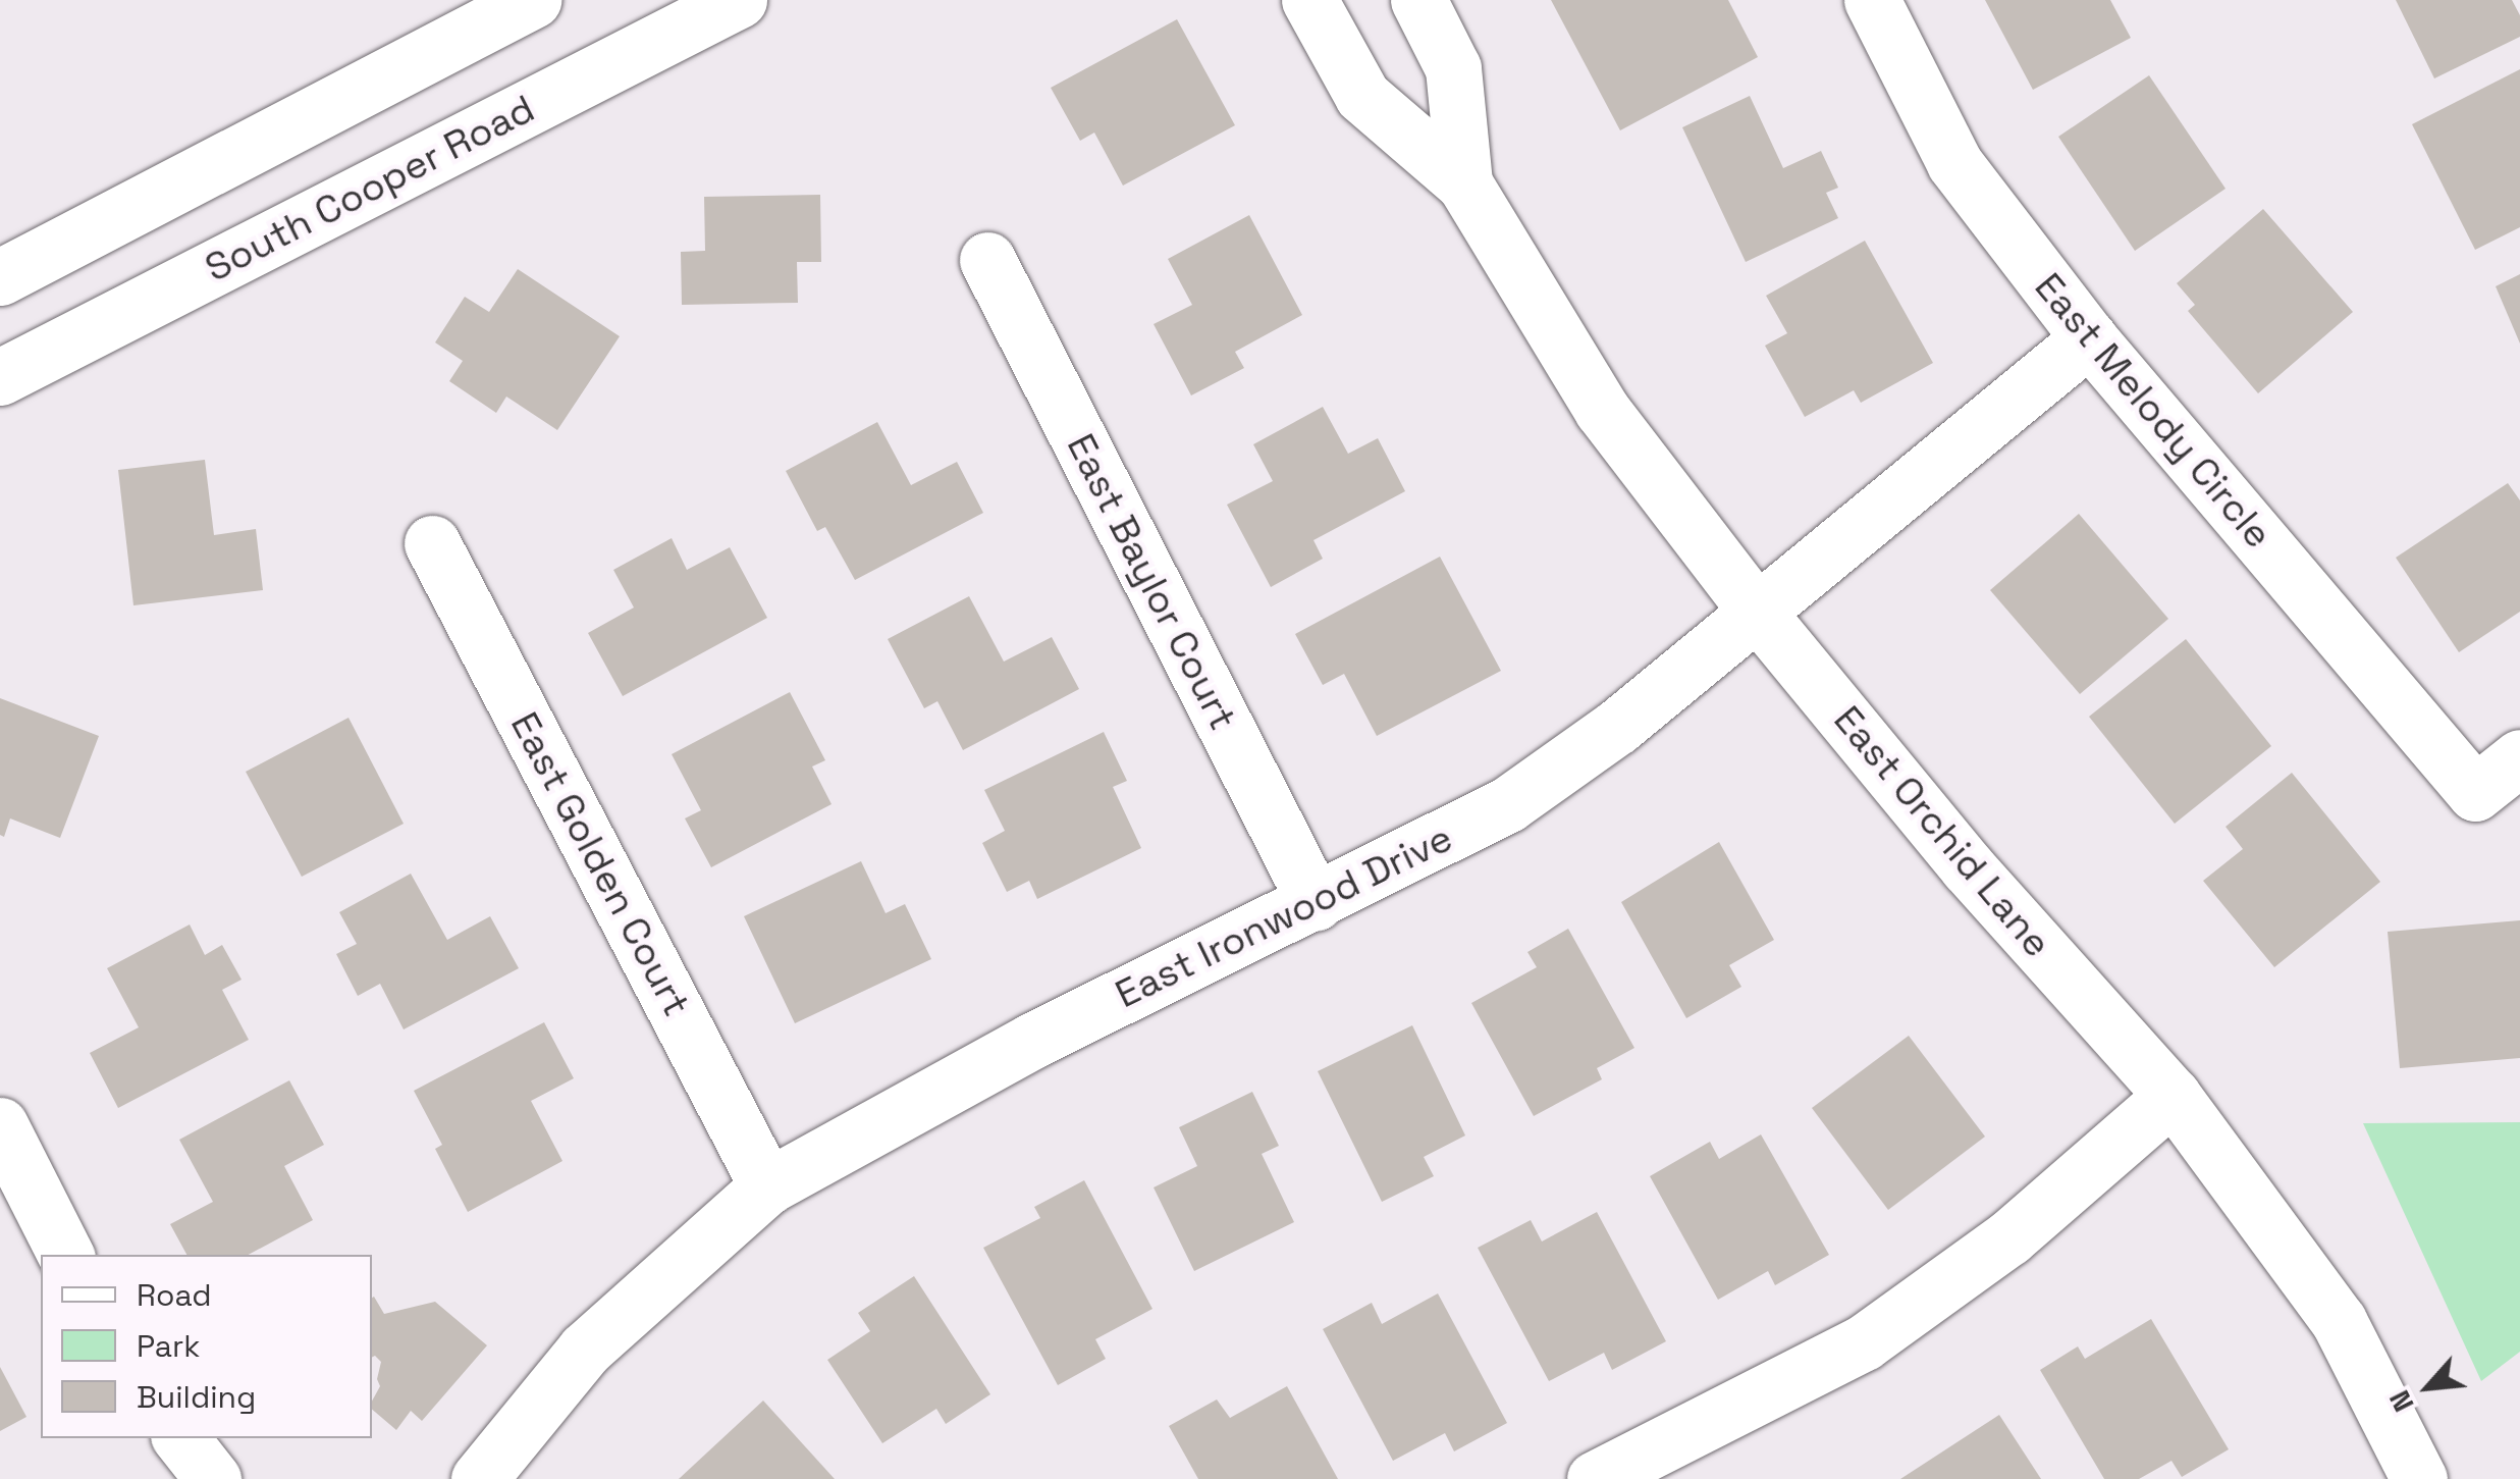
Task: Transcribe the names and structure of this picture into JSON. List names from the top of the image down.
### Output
{
  "streets": {
    "street": [
      "South Cooper Road",
      "East Melody Circle",
      "East Baylor Court",
      "East Orchid Lane",
      "East Golden Court",
      "East Ironwood Drive"
    ]
  },
  "crossings": [
    ["East Melody Circle", "East Ironwood Drive"],
    ["East Baylor Court", "East Ironwood Drive"],
    ["East Orchid Lane", "East Ironwood Drive"],
    ["East Golden Court", "East Ironwood Drive"]
  ],
  "legend": ["Road", "Park", "Building"],
  "north": "bottom left"
}
